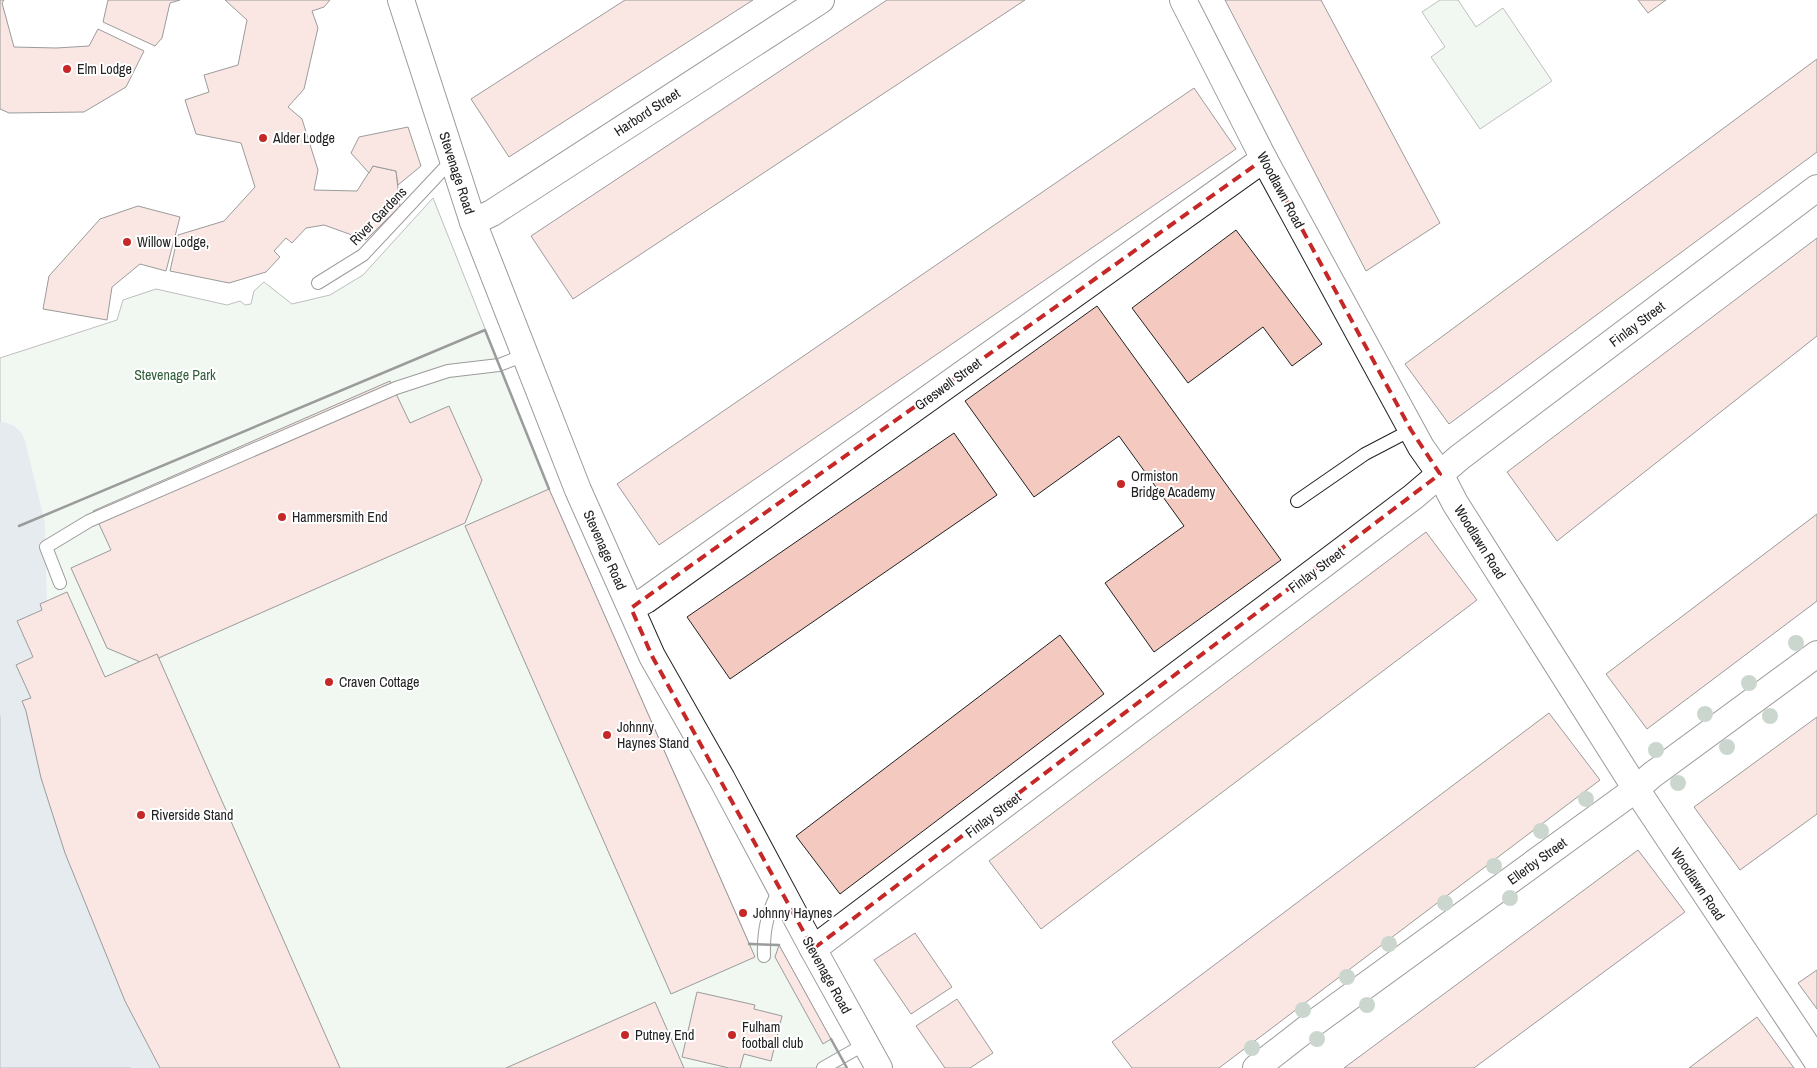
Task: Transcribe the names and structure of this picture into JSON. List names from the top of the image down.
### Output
{
  "streets": {
    "street": [
      "Harbord Street",
      "Stevenage Road",
      "Woodlawn Road",
      "Finlay Street",
      "Greswell Street",
      "Ellerby Street"
    ],
    "lane": ["River Gardens"]
  },
  "crossings": [
    ["Harbord Street", "Stevenage Road"],
    ["Stevenage Road", "River Gardens"],
    ["Stevenage Road", "Finlay Street"],
    ["Stevenage Road", "Greswell Street"],
    ["Woodlawn Road", "Finlay Street"],
    ["Woodlawn Road", "Greswell Street"],
    ["Woodlawn Road", "Ellerby Street"]
  ],
  "parks": ["Stevenage Park"],
  "places": [
    "Elm Lodge",
    "Alder Lodge",
    "Willow Lodge,",
    "Ormiston Bridge Academy",
    "Hammersmith End",
    "Craven Cottage",
    "Johnny Haynes Stand",
    "Riverside Stand",
    "Johnny Haynes",
    "Putney End",
    "Fulham football club"
  ]
}
